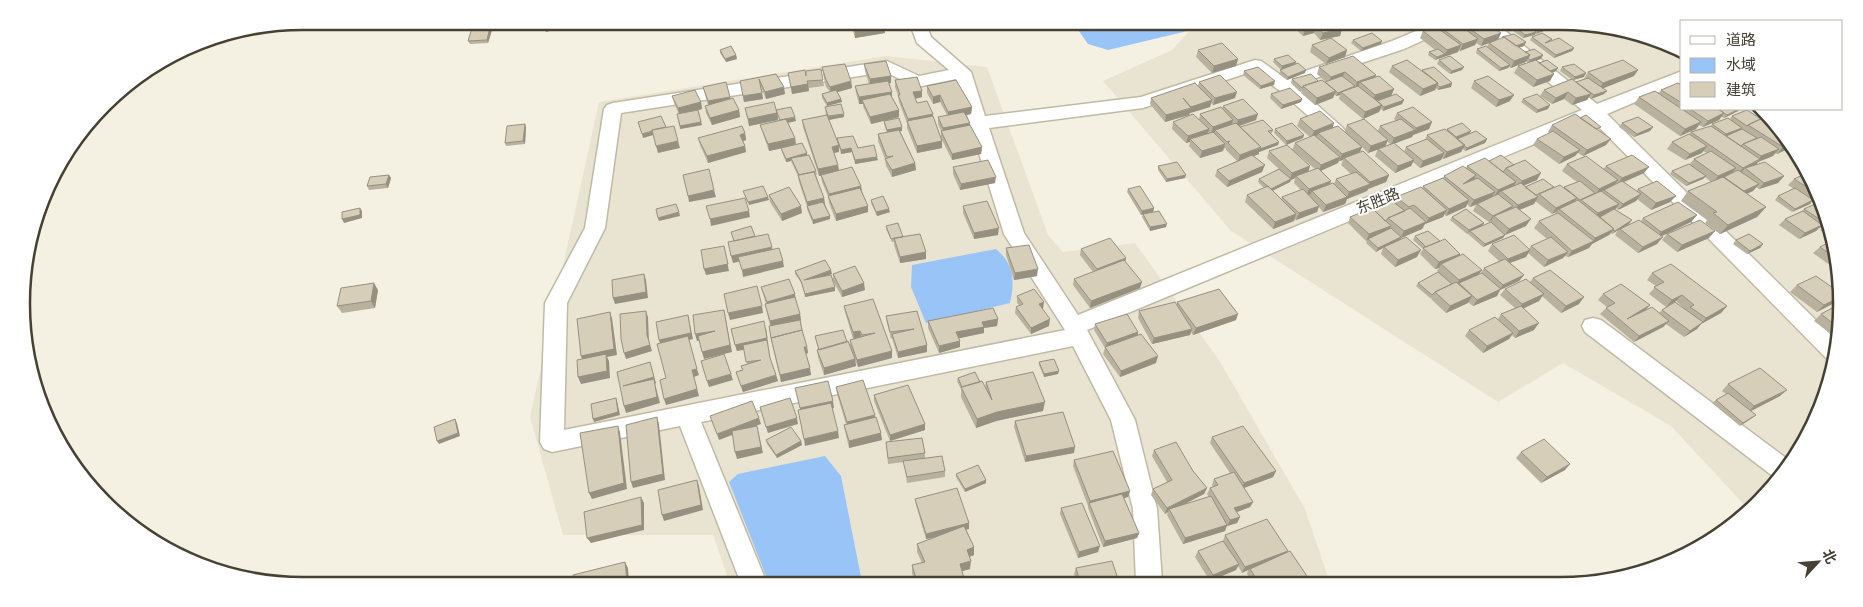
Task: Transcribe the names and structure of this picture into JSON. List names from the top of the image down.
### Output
{
  "streets": {
    "street": ["东胜路"]
  },
  "legend": ["道路", "水域", "建筑"],
  "north": "top right"
}
